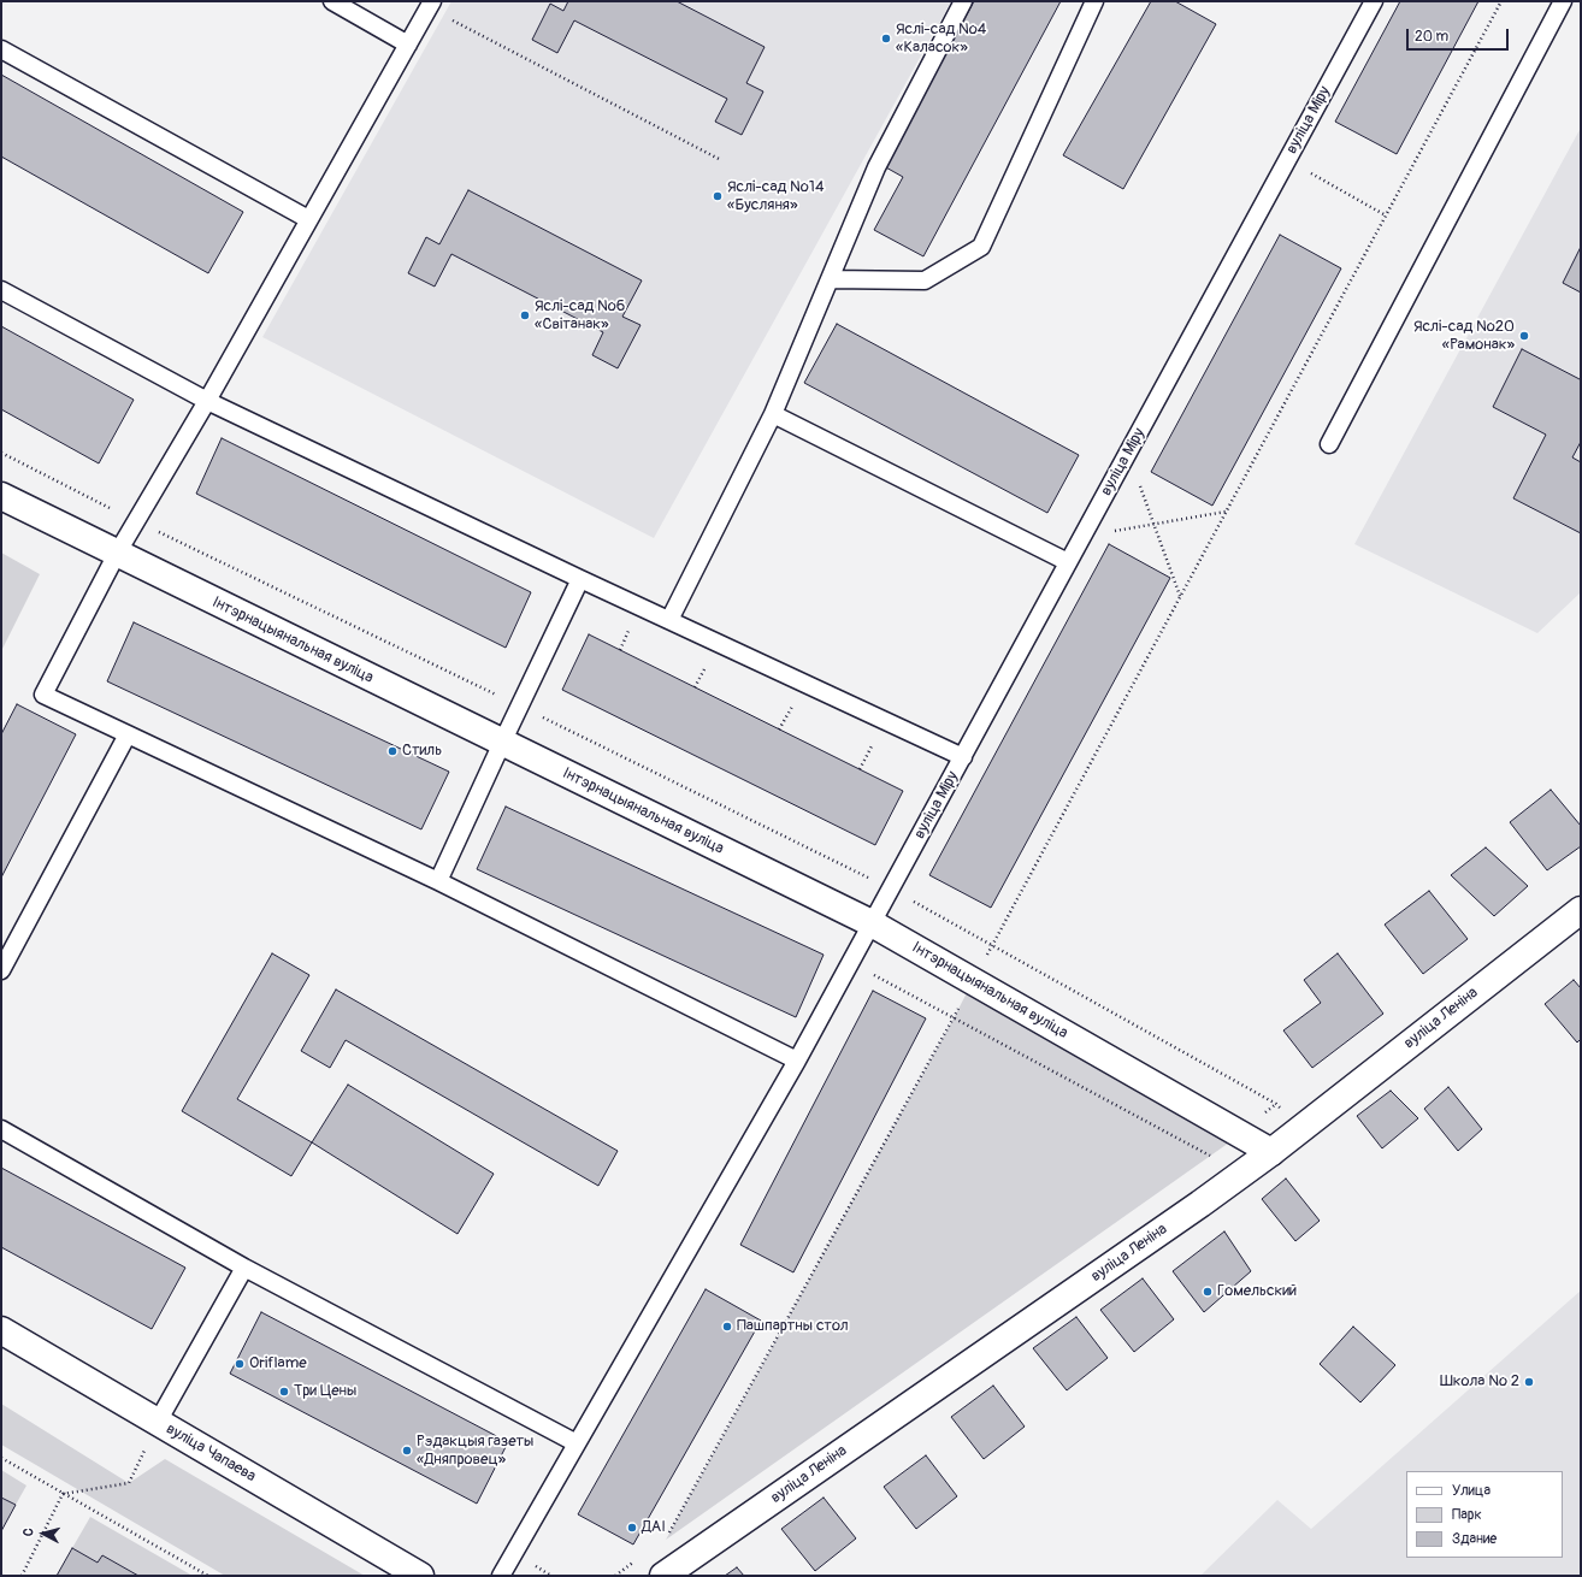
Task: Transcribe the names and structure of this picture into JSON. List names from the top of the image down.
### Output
{
  "streets": {
    "street": ["Інтэрнацыянальная вуліца", "вуліца Леніна", "вуліца Чапаева"],
    "lane": ["вуліца Міру"]
  },
  "crossings": [
    ["вуліца Міру", "Інтэрнацыянальная вуліца"],
    ["Інтэрнацыянальная вуліца", "вуліца Леніна"]
  ],
  "places": [
    "Яслі-сад №4 «Каласок»",
    "Яслі-сад №14 «Бусляня»",
    "Яслі-сад №6 «Світанак»",
    "Яслі-сад №20 «Рамонак»",
    "Стиль",
    "Гомельский",
    "Пашпартны стол",
    "Oriflame",
    "Школа № 2",
    "Три Цены",
    "Рэдакцыя газеты «Дняпровец»",
    "ДАІ"
  ],
  "legend": ["Улица", "Парк", "Здание"],
  "scale_bar": "20 m",
  "north": "left"
}
